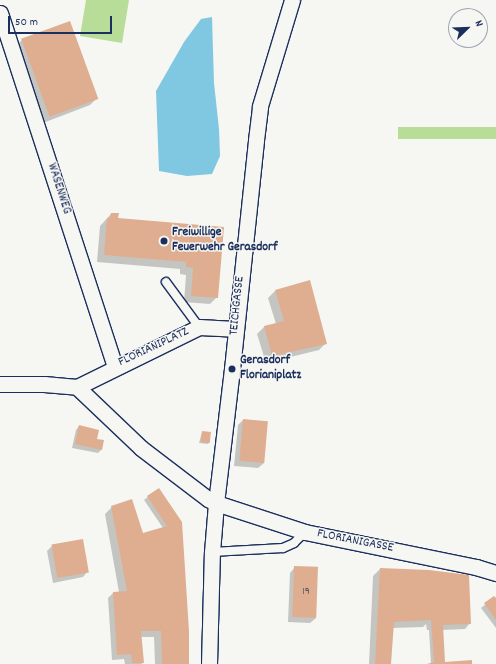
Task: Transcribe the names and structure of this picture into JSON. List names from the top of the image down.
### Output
{
  "streets": {
    "street": [
      "WASENWEG",
      "TEICHGASSE",
      "FLORIANIPLATZ",
      "FLORIANIGASSE"
    ]
  },
  "crossings": [
    ["WASENWEG", "FLORIANIPLATZ"],
    ["TEICHGASSE", "FLORIANIPLATZ"],
    ["TEICHGASSE", "FLORIANIGASSE"],
    ["FLORIANIPLATZ", "FLORIANIGASSE"]
  ],
  "places": ["Freiwillige Feuerwehr Gerasdorf", "Gerasdorf Florianiplatz"],
  "house_numbers": ["19"],
  "scale_bar": "50 m",
  "north": "top right"
}
